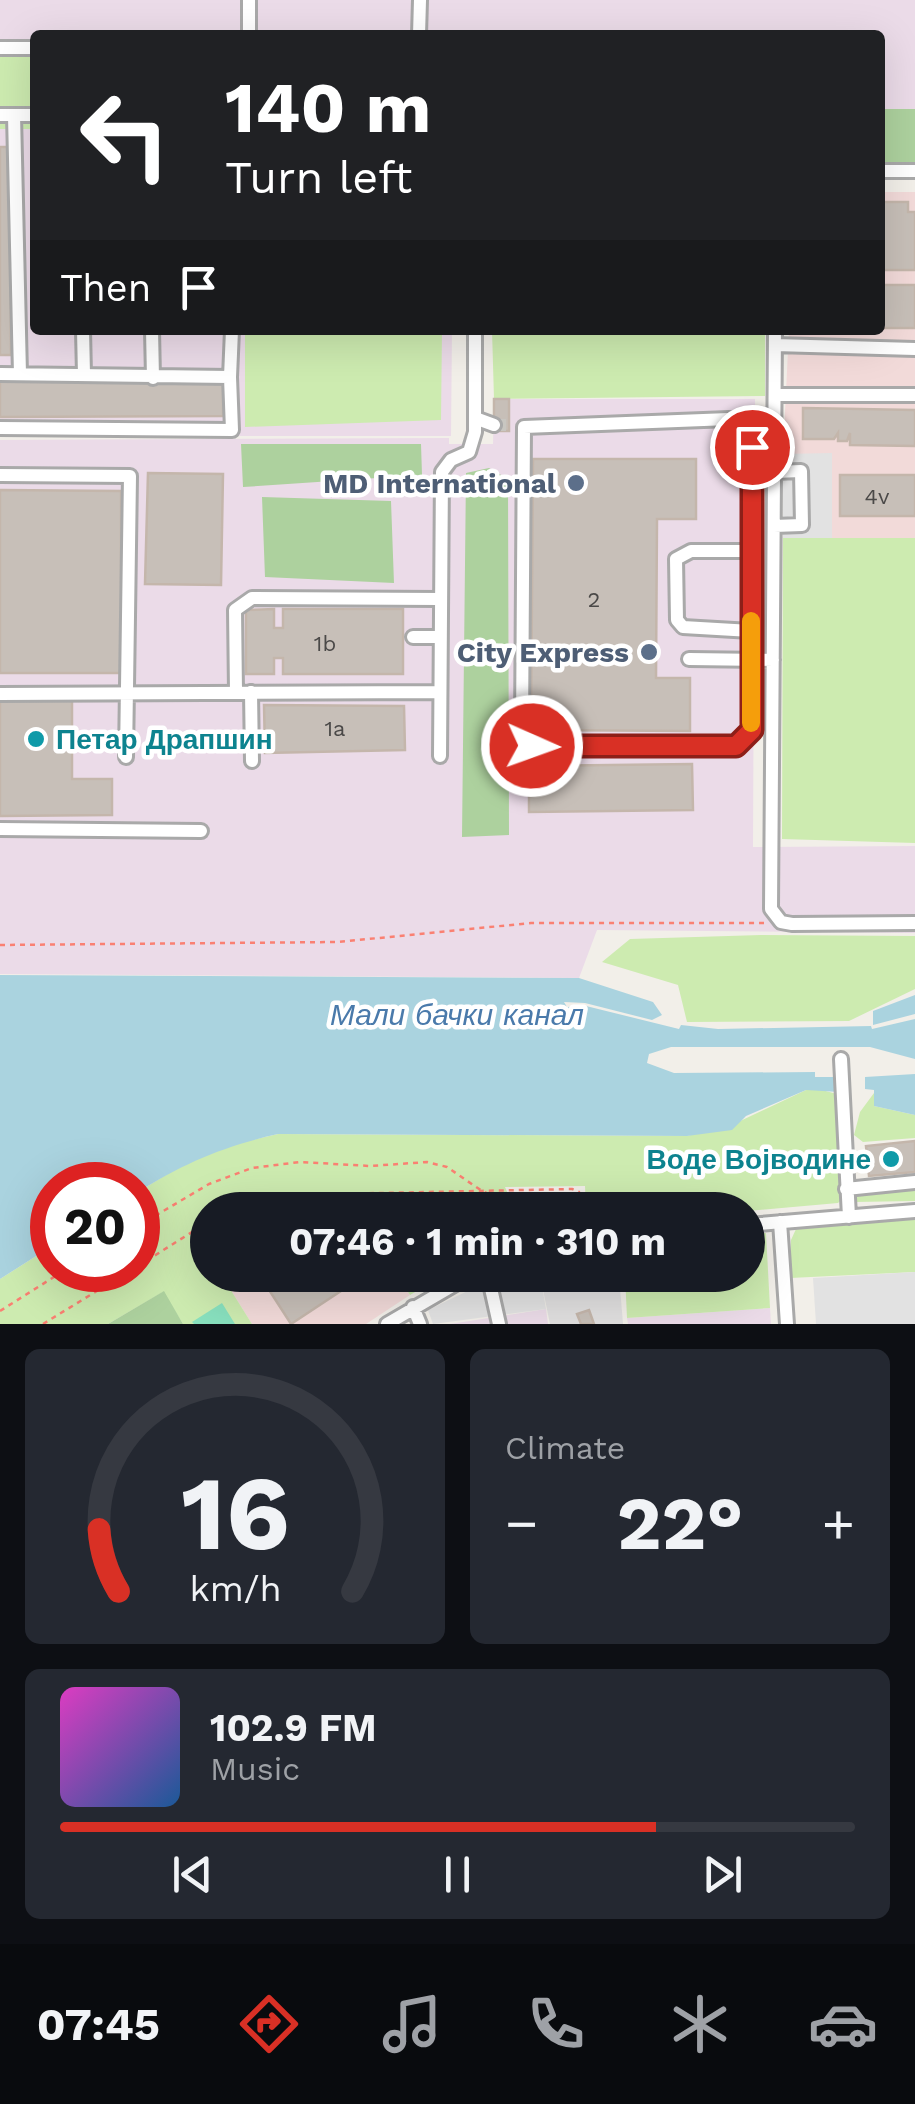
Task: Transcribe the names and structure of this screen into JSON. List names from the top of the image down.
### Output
{
  "water": ["Мали бачки канал"],
  "places": [
    "MD International",
    "City Express",
    "Петар Драпшин",
    "Воде Војводине"
  ],
  "house_numbers": [
    "4v",
    "2",
    "1b",
    "1a"
  ],
  "page": {
    "turn": ["140 m", "Turn left"],
    "then": "Then",
    "limit": "20",
    "trip": "07:46 · 1 min · 310 m",
    "tile": "Climate",
    "heat": ["−", "22°", "+"],
    "song": ["102.9 FM", "Music"],
    "tabs": "07:45",
    "gauge": ["16", "km/h"]
  }
}
